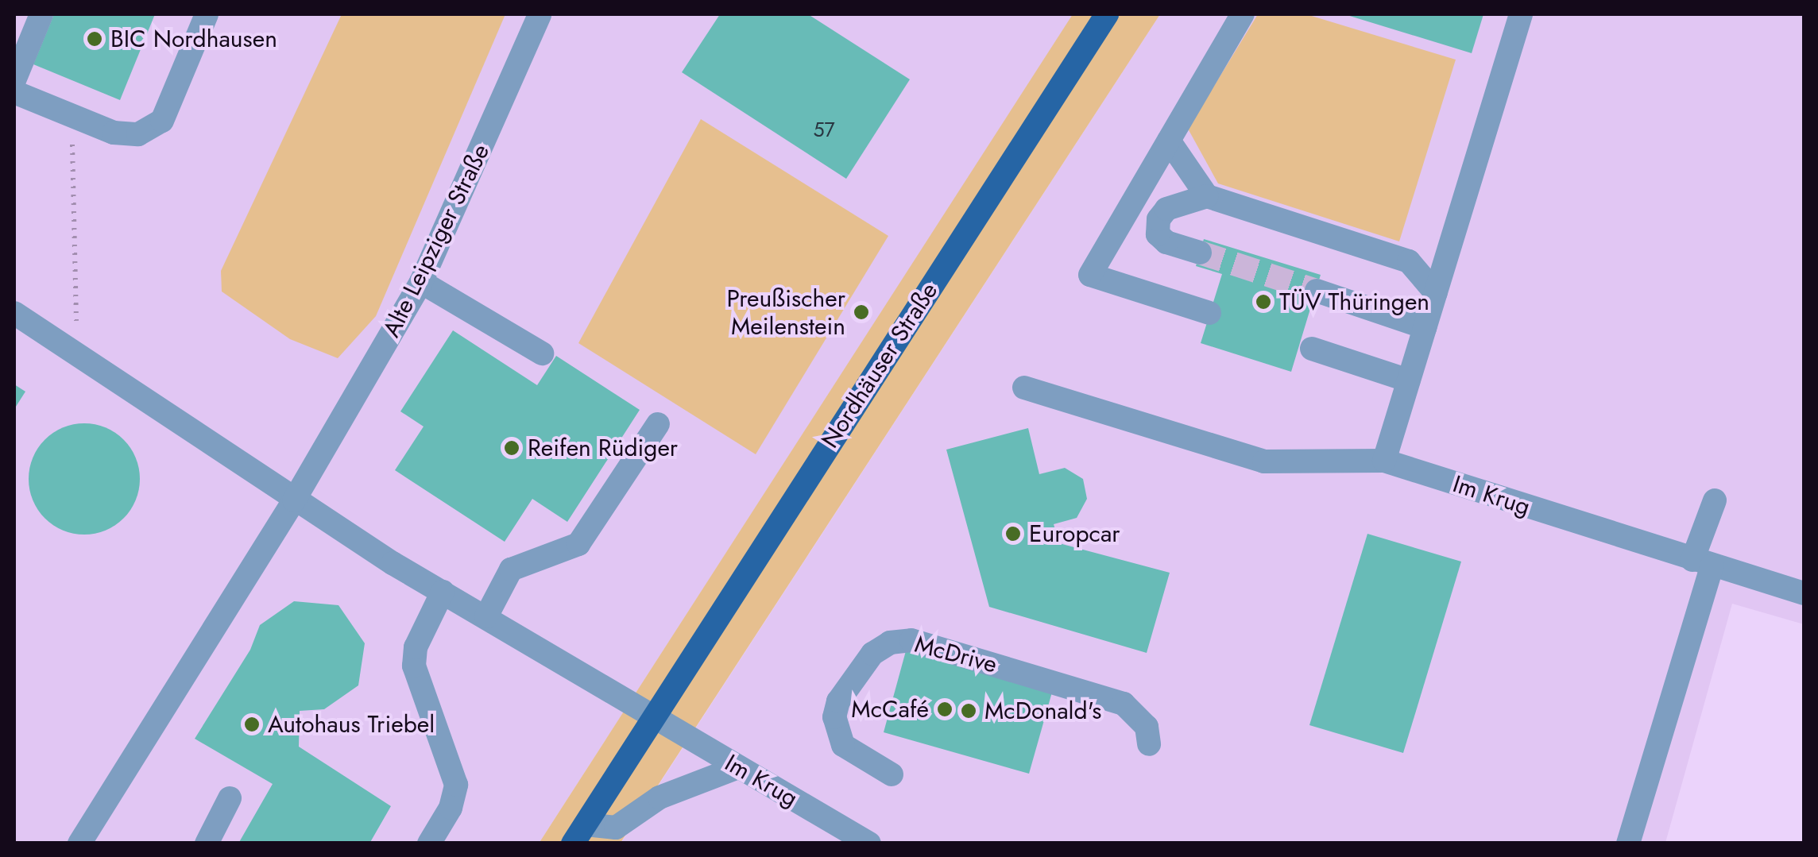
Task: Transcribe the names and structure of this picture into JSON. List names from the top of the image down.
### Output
{
  "streets": {
    "main road": ["Nordhäuser Straße"],
    "street": ["Alte Leipziger Straße", "Im Krug", "McDrive"]
  },
  "crossings": [
    ["Nordhäuser Straße", "Im Krug"]
  ],
  "places": [
    "BIC Nordhausen",
    "TÜV Thüringen",
    "Preußischer Meilenstein",
    "Reifen Rüdiger",
    "Europcar",
    "McCafé",
    "McDonald's",
    "Autohaus Triebel"
  ],
  "house_numbers": ["57"]
}
